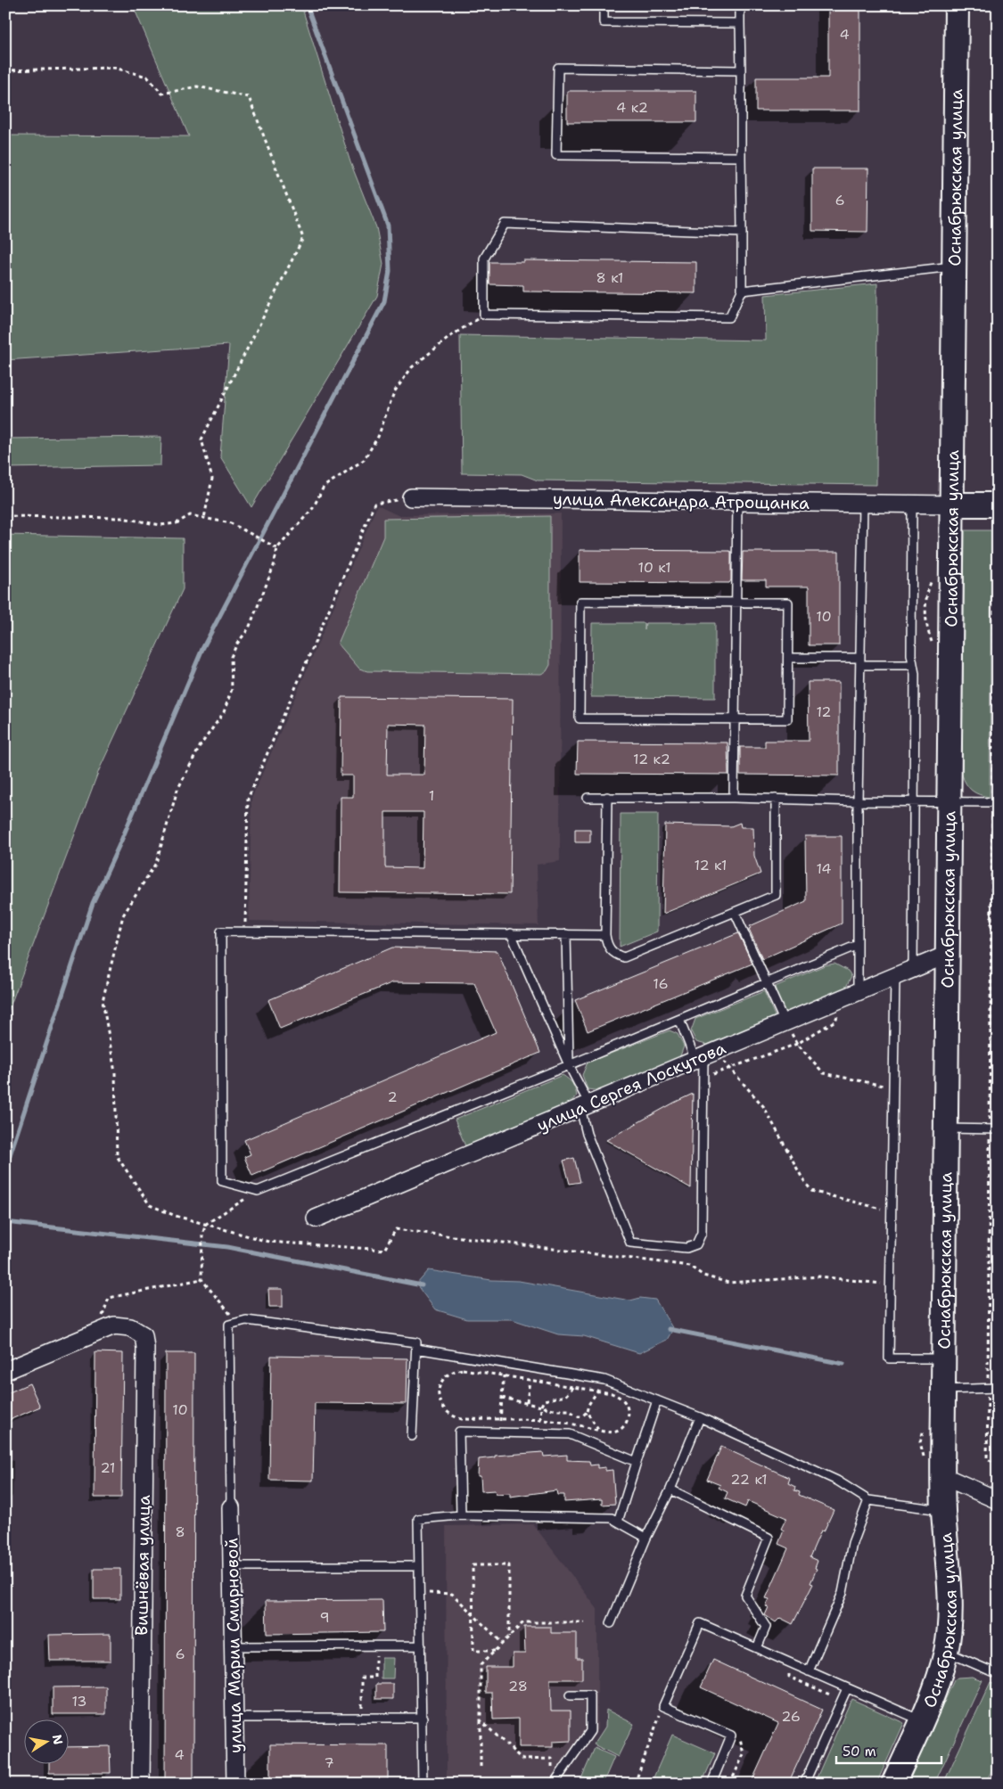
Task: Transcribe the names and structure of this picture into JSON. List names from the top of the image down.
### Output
{
  "streets": {
    "street": [
      "Оснабрюкская улица",
      "улица Александра Атрощанка",
      "улица Сергея Лоскутова",
      "Вишнёвая улица",
      "улица Марии Смирновой"
    ]
  },
  "crossings": [
    ["Оснабрюкская улица", "улица Александра Атрощанка"],
    ["Оснабрюкская улица", "улица Сергея Лоскутова"]
  ],
  "house_numbers": [
    "4",
    "4 к2",
    "6",
    "8 к1",
    "10 к1",
    "10",
    "12",
    "12 к2",
    "1",
    "12 к1",
    "14",
    "16",
    "2",
    "10",
    "21",
    "22 к1",
    "8",
    "9",
    "6",
    "28",
    "13",
    "26",
    "4",
    "7"
  ],
  "scale_bar": "50 m",
  "north": "right"
}
